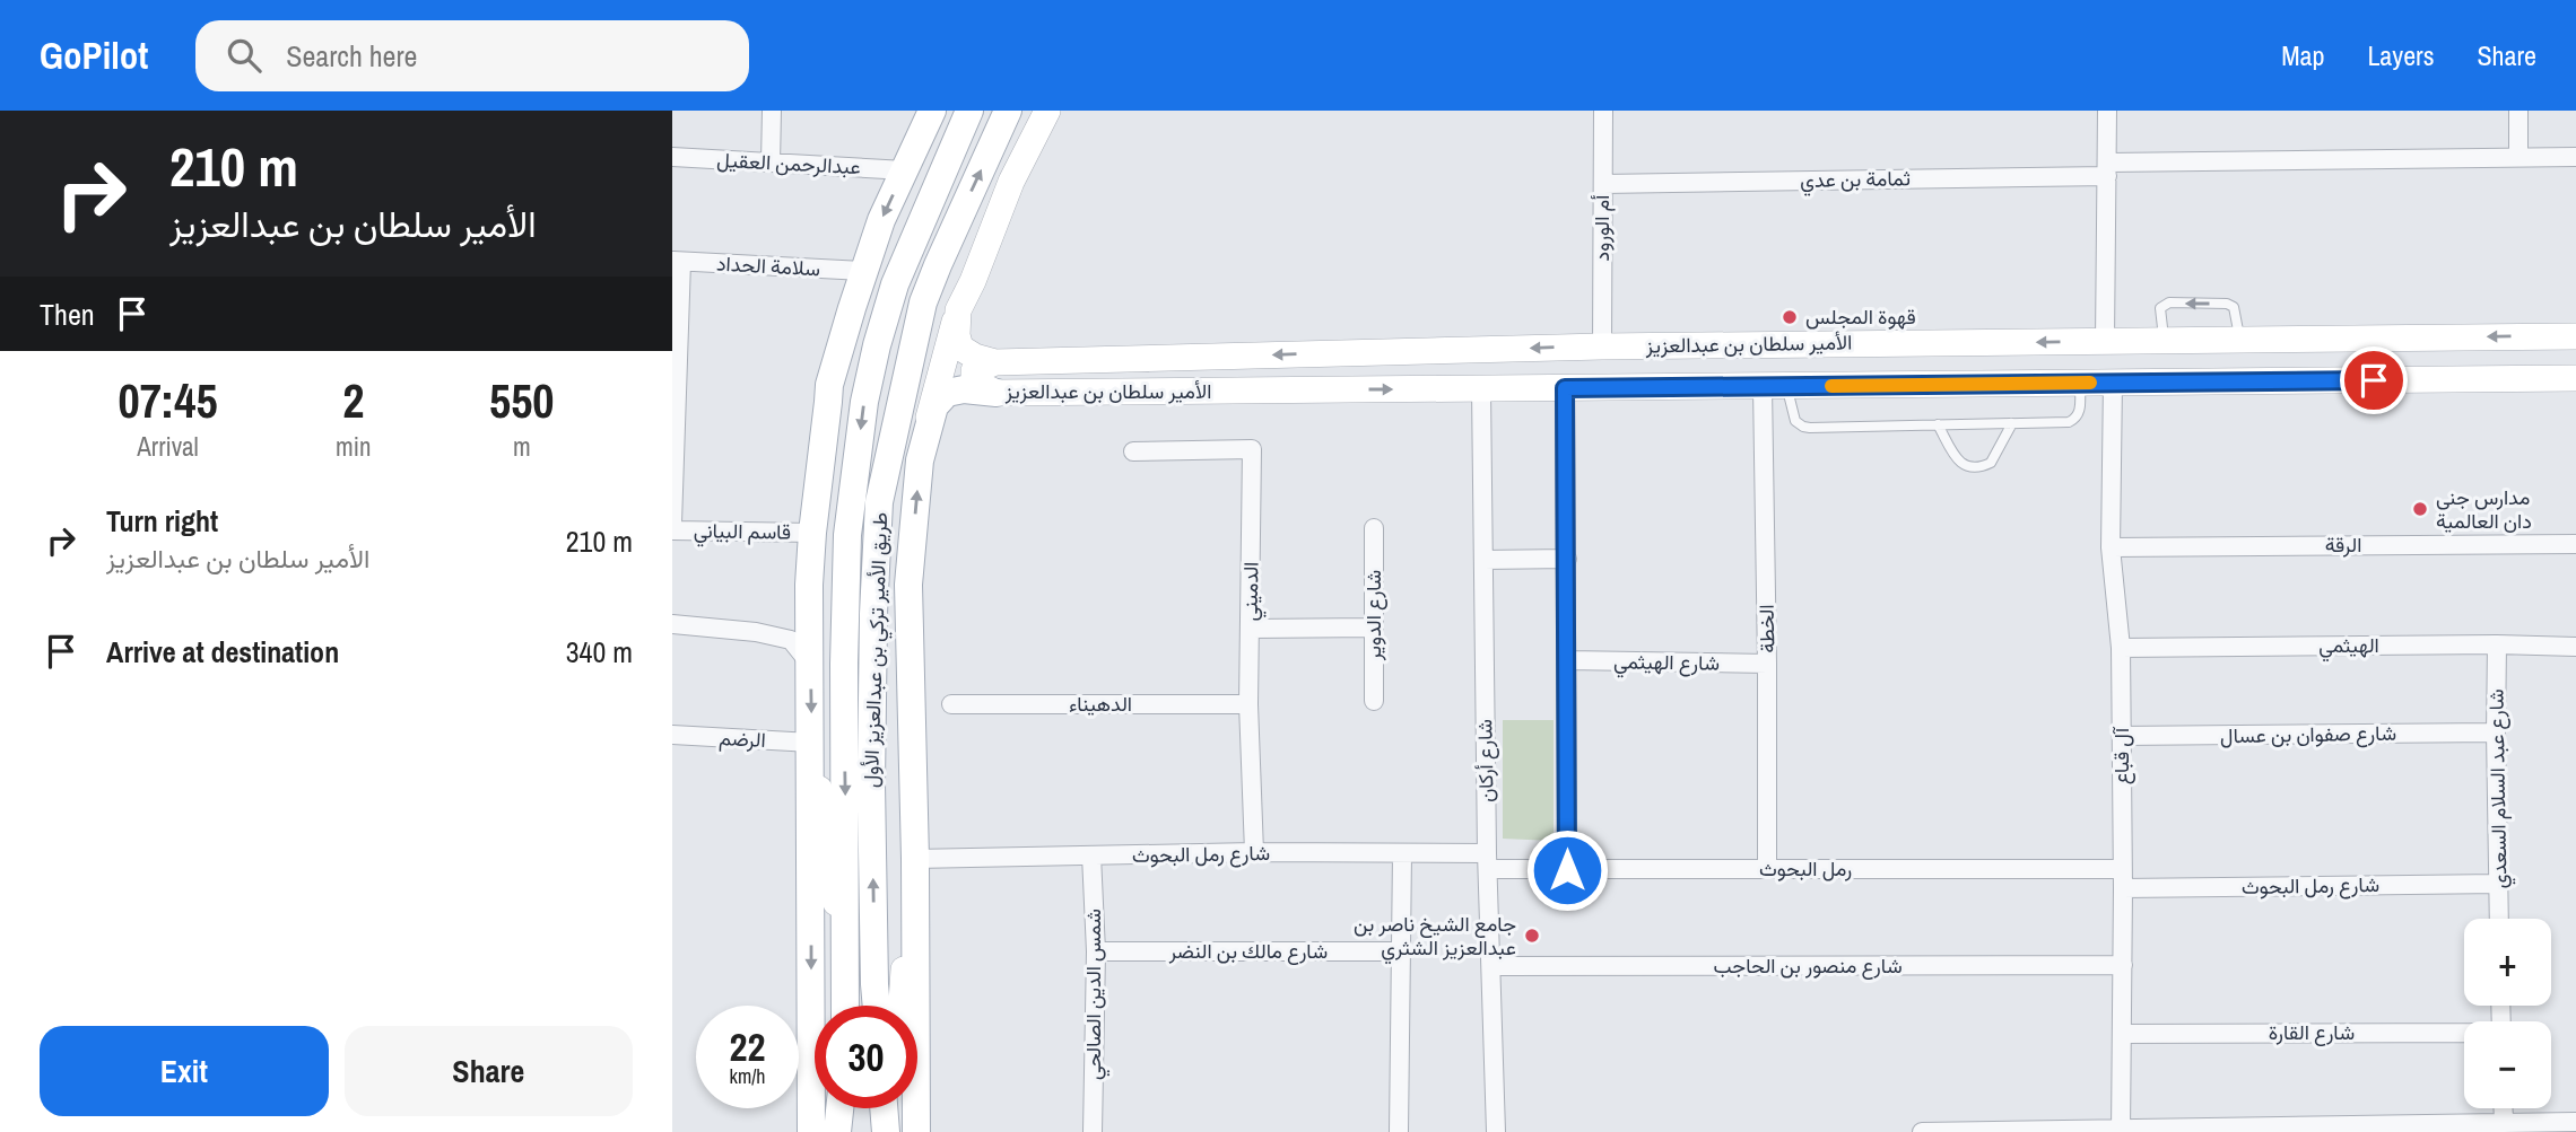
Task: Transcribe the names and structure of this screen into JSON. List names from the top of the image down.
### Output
{
  "streets": {
    "main road": ["طريق الأمير تركي بن عبدالعزيز الأول"],
    "street": [
      "عبدالرحمن العقيل",
      "ثمامة بن عدي",
      "أم الورود",
      "سلامة الحداد",
      "الأمير سلطان بن عبدالعزيز",
      "قاسم البياني",
      "الرقة",
      "الدميني",
      "شارع الدوير",
      "الخطة",
      "الهيثمي",
      "شارع الهيثمي",
      "الدهيناء",
      "شارع صفوان بن عسال",
      "الرضم",
      "آل قباع",
      "شارع أركان",
      "شارع عبد السلام السعدي",
      "شارع رمل البحوث",
      "رمل البحوث",
      "شارع مالك بن النضر",
      "شارع منصور بن الحاجب",
      "شمس الدين الصالحي",
      "شارع القارة"
    ]
  },
  "crossings": [
    ["ثمامة بن عدي", "أم الورود"],
    ["أم الورود", "الأمير سلطان بن عبدالعزيز"],
    ["الأمير سلطان بن عبدالعزيز", "الخطة"],
    ["الأمير سلطان بن عبدالعزيز", "آل قباع"],
    ["الأمير سلطان بن عبدالعزيز", "شارع أركان"],
    ["الرقة", "آل قباع"],
    ["الدميني", "الدهيناء"],
    ["الدميني", "شارع رمل البحوث"],
    ["الخطة", "شارع الهيثمي"],
    ["الخطة", "رمل البحوث"],
    ["الهيثمي", "آل قباع"],
    ["الهيثمي", "شارع عبد السلام السعدي"],
    ["شارع صفوان بن عسال", "آل قباع"],
    ["شارع صفوان بن عسال", "شارع عبد السلام السعدي"],
    ["آل قباع", "شارع رمل البحوث"],
    ["آل قباع", "رمل البحوث"],
    ["آل قباع", "شارع منصور بن الحاجب"],
    ["آل قباع", "شارع القارة"],
    ["شارع أركان", "شارع رمل البحوث"],
    ["شارع أركان", "رمل البحوث"],
    ["شارع أركان", "شارع منصور بن الحاجب"],
    ["شارع عبد السلام السعدي", "شارع رمل البحوث"],
    ["شارع رمل البحوث", "رمل البحوث"],
    ["شارع رمل البحوث", "شمس الدين الصالحي"],
    ["شارع مالك بن النضر", "شمس الدين الصالحي"]
  ],
  "places": ["قهوة المجلس", "مدارس جنى دان العالمية", "جامع الشيخ ناصر بن عبدالعزيز الشثري"],
  "page": {
    "header": "GoPilot",
    "search": "Search here",
    "nav": ["Map", "Layers", "Share"],
    "turn": ["210 m", "الأمير سلطان بن عبدالعزيز"],
    "then": "Then",
    "eta": [
      "07:45",
      "Arrival",
      "2",
      "min",
      "550",
      "m"
    ],
    "list": [
      {
        "name": "Turn right",
        "note": "الأمير سلطان بن عبدالعزيز",
        "value": "210 m"
      },
      {
        "name": "Arrive at destination",
        "value": "340 m"
      }
    ],
    "map_buttons": ["+", "−"],
    "speed": "22 km/h",
    "limit": "30",
    "buttons": ["Exit", "Share"]
  }
}
